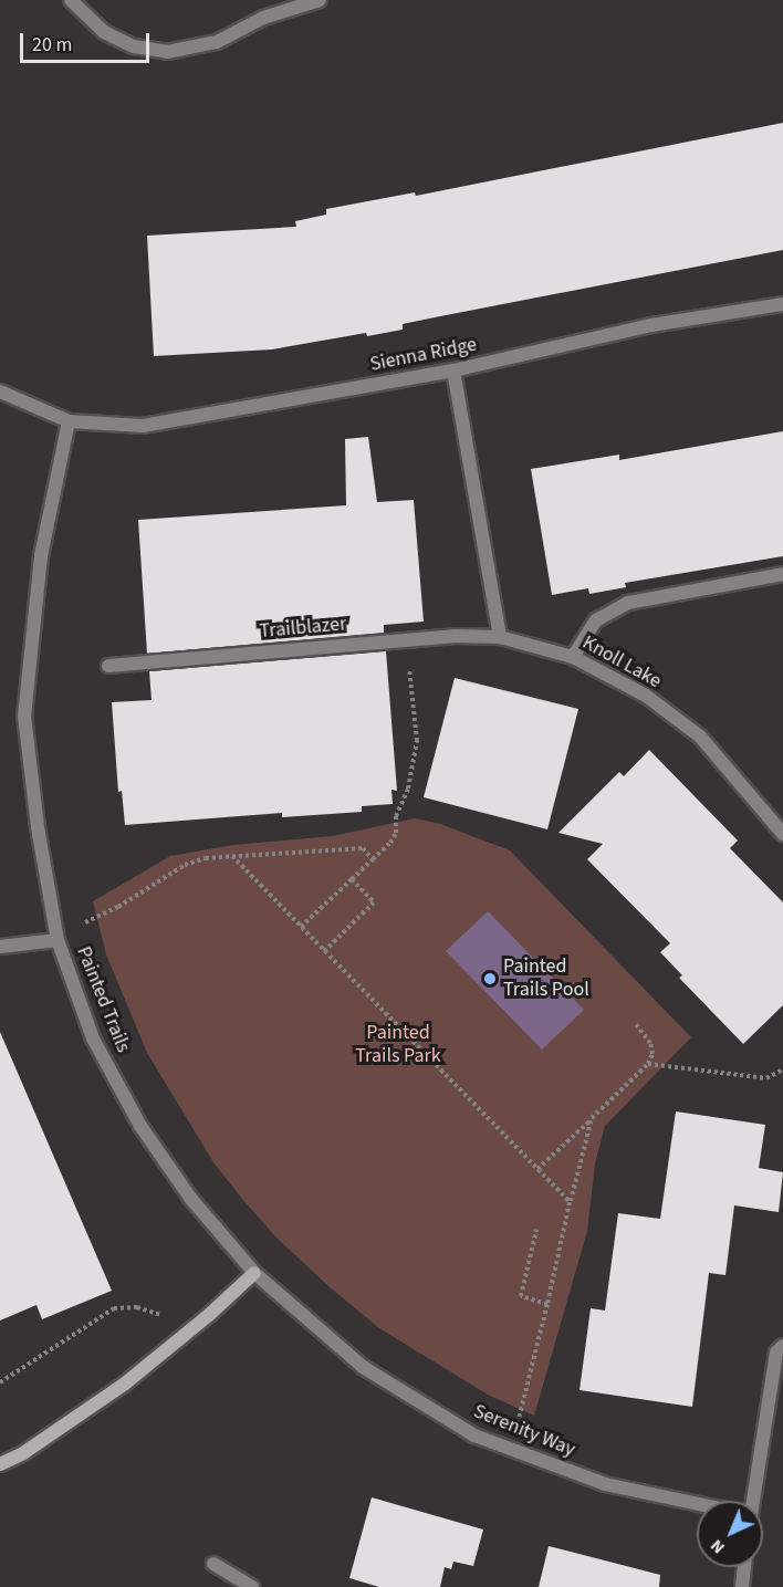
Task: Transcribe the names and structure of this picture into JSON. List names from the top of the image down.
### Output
{
  "streets": {
    "street": [
      "Sienna Ridge",
      "Trailblazer",
      "Knoll Lake",
      "Painted Trails",
      "Serenity Way"
    ]
  },
  "crossings": [
    ["Sienna Ridge", "Painted Trails"],
    ["Trailblazer", "Knoll Lake"],
    ["Painted Trails", "Serenity Way"]
  ],
  "parks": ["Painted Trails Park"],
  "places": ["Painted Trails Pool"],
  "scale_bar": "20 m",
  "north": "bottom left"
}
